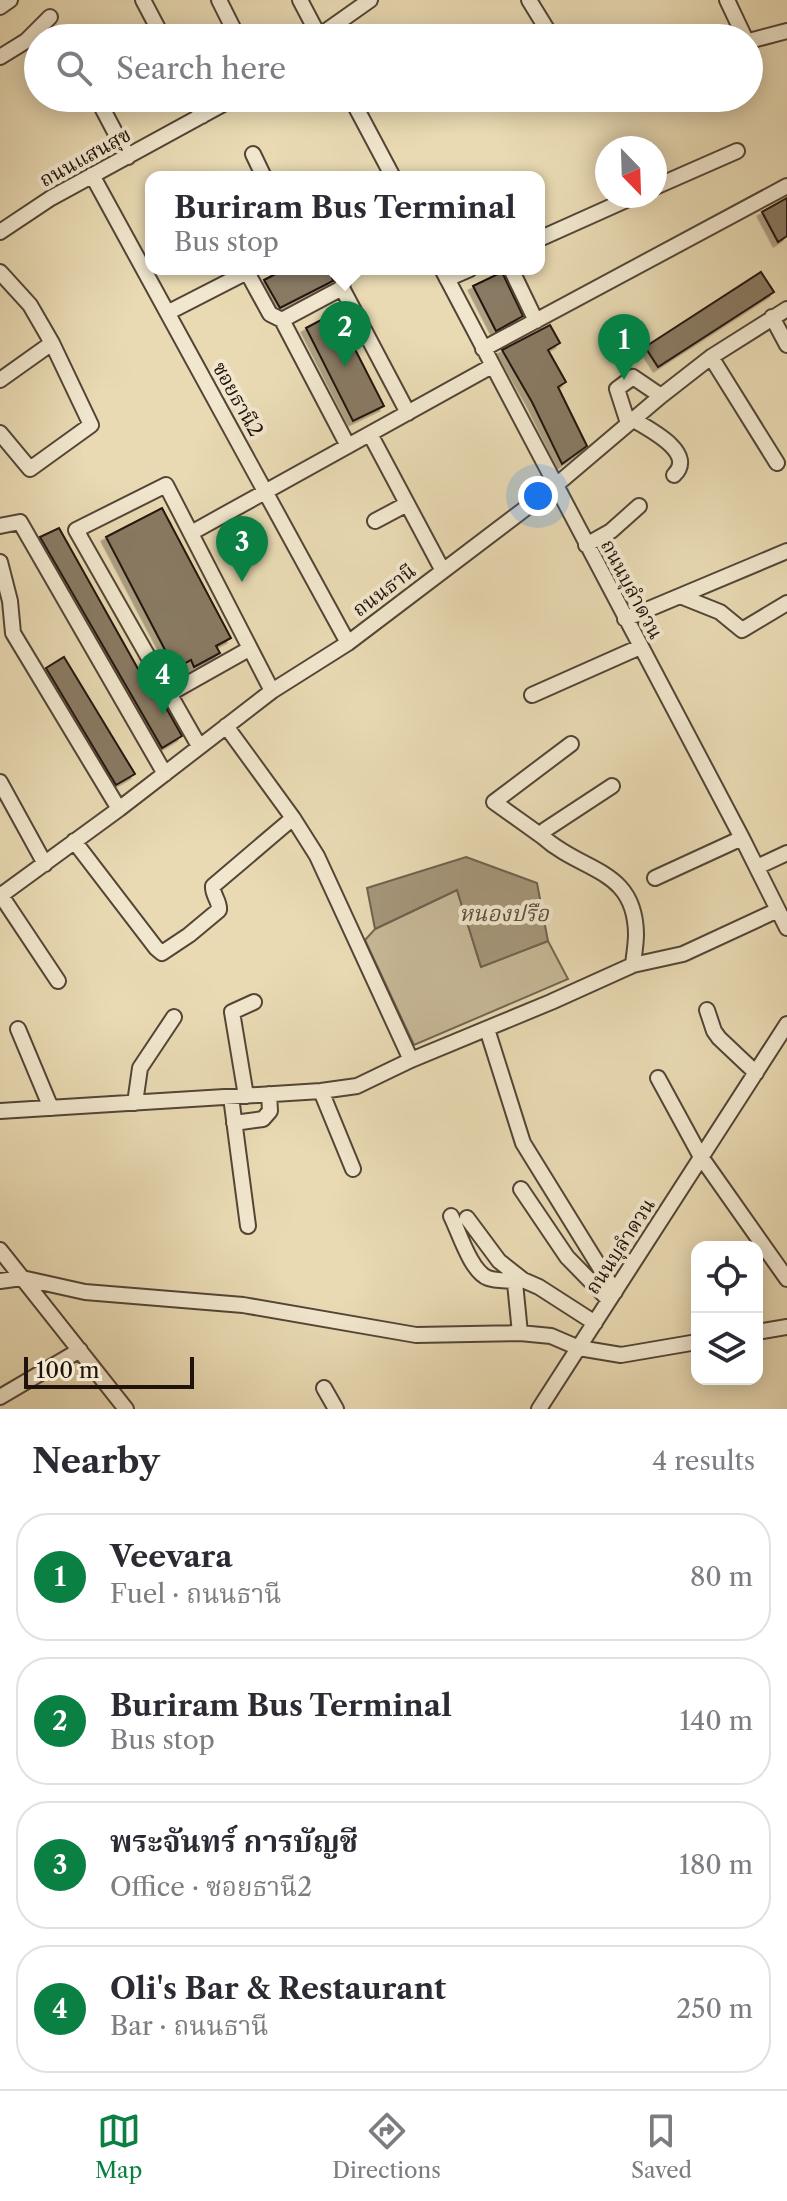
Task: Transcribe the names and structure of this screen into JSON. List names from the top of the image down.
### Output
{
  "streets": {
    "street": [
      "ถนนแสนสุข",
      "ซอยธานี2",
      "ถนนบุลำดวน",
      "ถนนธานี"
    ]
  },
  "crossings": [
    ["ถนนแสนสุข", "ซอยธานี2"],
    ["ซอยธานี2", "ถนนธานี"],
    ["ถนนบุลำดวน", "ถนนธานี"]
  ],
  "water": ["หนองปรือ"],
  "scale_bar": "100 m",
  "north": "bottom right",
  "page": {
    "search": "Search here",
    "popup": ["Buriram Bus Terminal", "Bus stop"],
    "pins": [
      "2",
      "1",
      "3",
      "4"
    ],
    "scale": "100 m",
    "heading": ["Nearby", "4 results"],
    "list": [
      {
        "mark": "1",
        "name": "Veevara",
        "note": "Fuel · ถนนธานี",
        "value": "80 m"
      },
      {
        "mark": "2",
        "name": "Buriram Bus Terminal",
        "note": "Bus stop",
        "value": "140 m"
      },
      {
        "mark": "3",
        "name": "พระจันทร์ การบัญชี",
        "note": "Office · ซอยธานี2",
        "value": "180 m"
      },
      {
        "mark": "4",
        "name": "Oli's Bar & Restaurant",
        "note": "Bar · ถนนธานี",
        "value": "250 m"
      }
    ],
    "nav": ["Map", "Directions", "Saved"]
  }
}
